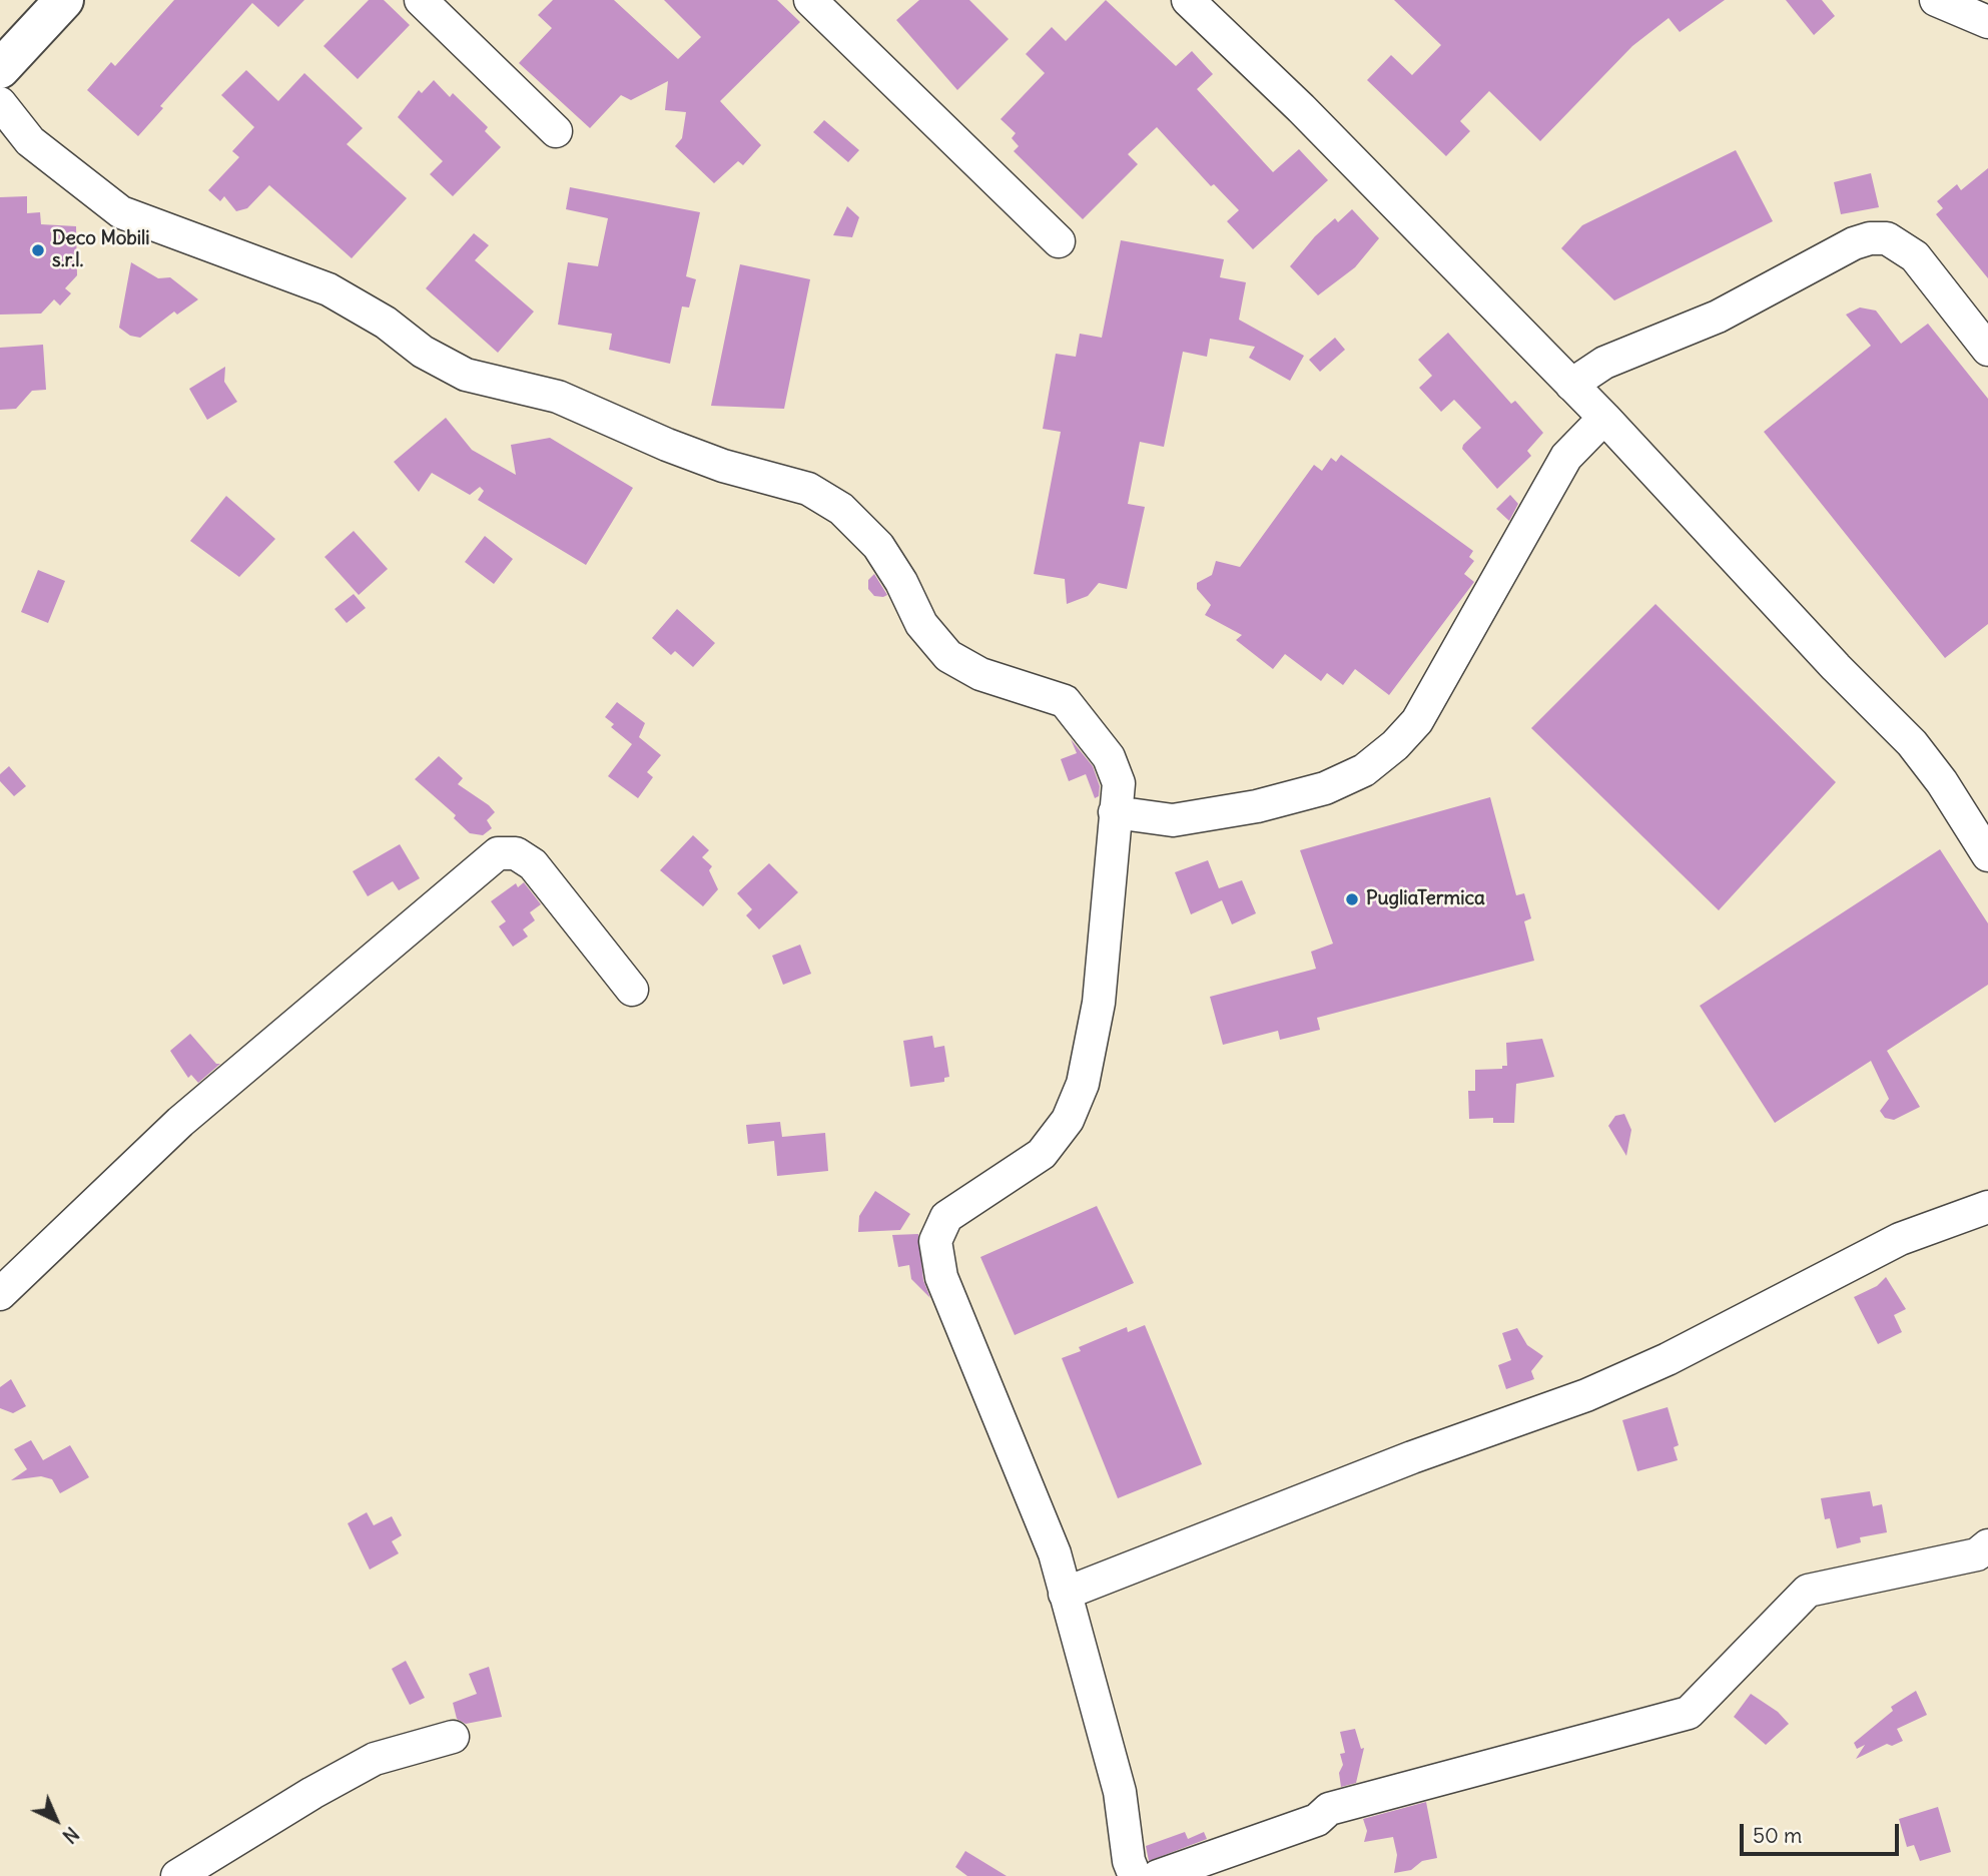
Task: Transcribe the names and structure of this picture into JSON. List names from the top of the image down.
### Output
{
  "places": ["Deco Mobili s.r.l.", "PugliaTermica"],
  "scale_bar": "50 m",
  "north": "bottom right"
}
